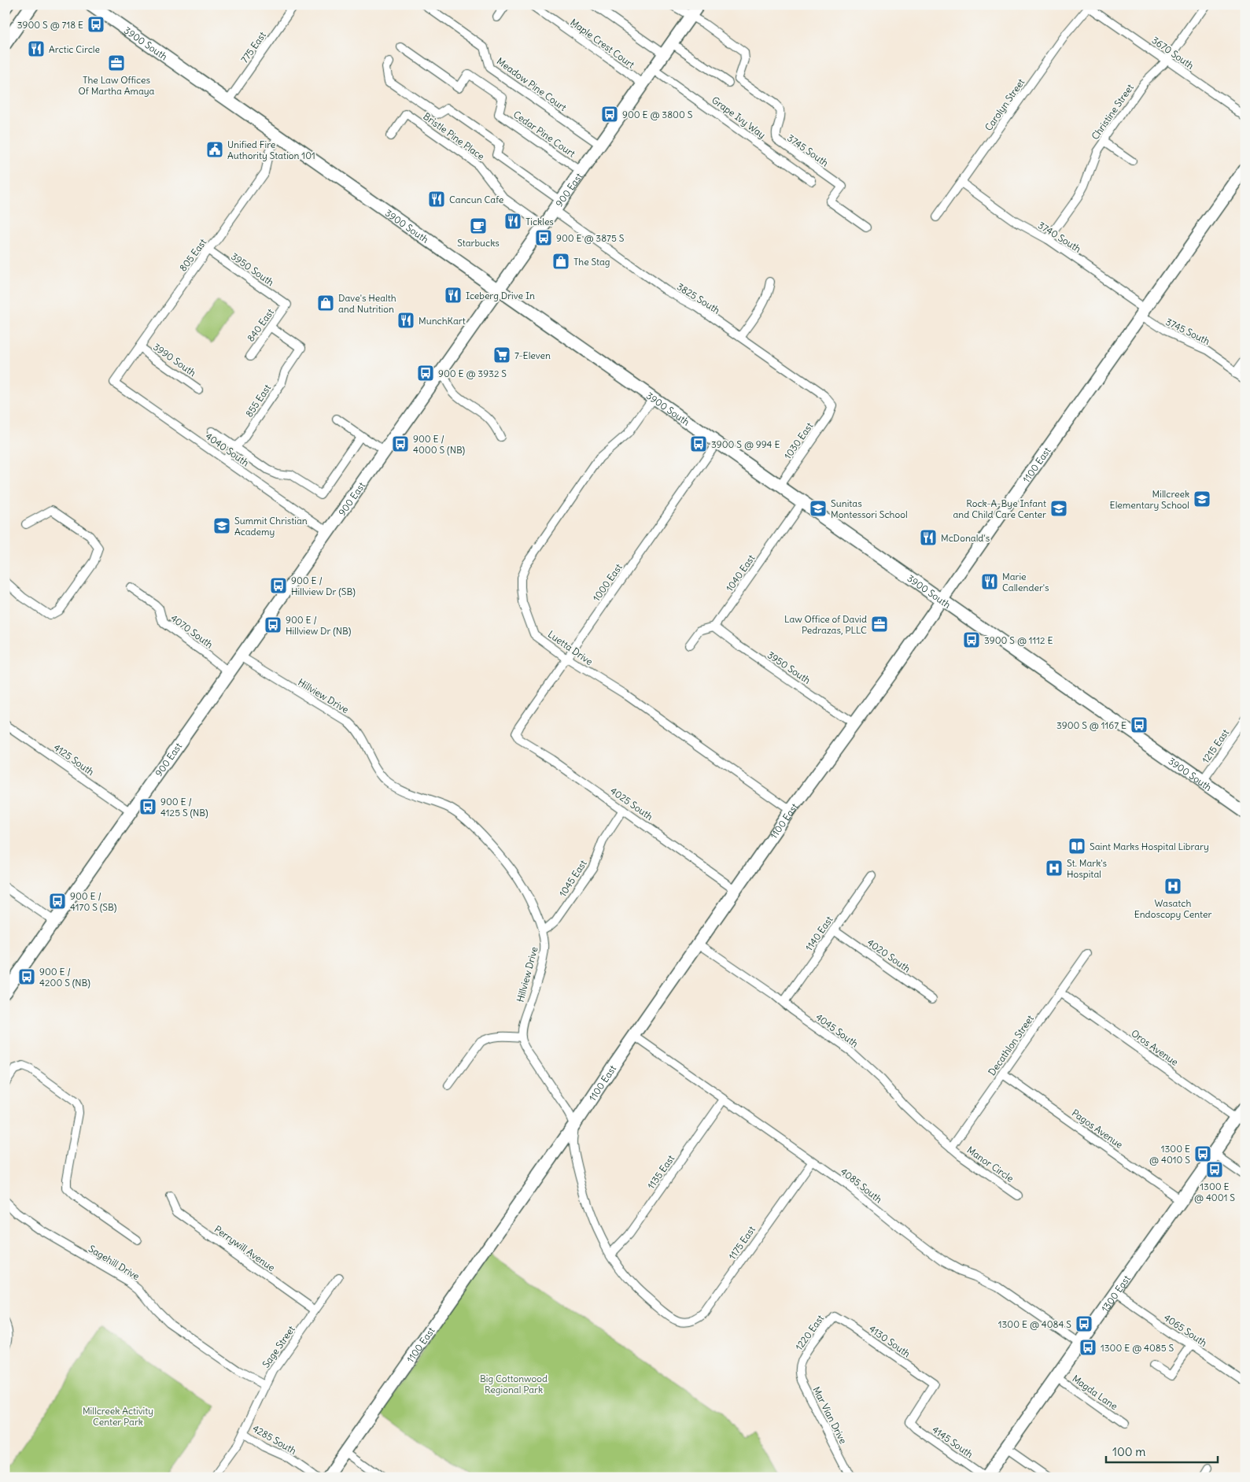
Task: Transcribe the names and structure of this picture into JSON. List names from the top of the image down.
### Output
{
  "streets": {
    "main road": [
      "3900 South",
      "900 East",
      "1100 East",
      "1300 East"
    ],
    "street": [
      "Maple Crest Court",
      "775 East",
      "3670 South",
      "Meadow Pine Court",
      "Carolyn Street",
      "Christine Street",
      "Grape Ivy Way",
      "Cedar Pine Court",
      "Bristle Pine Place",
      "3745 South",
      "3740 South",
      "805 East",
      "3950 South",
      "3825 South",
      "840 East",
      "3990 South",
      "855 East",
      "1030 East",
      "4040 South",
      "1040 East",
      "1000 East",
      "4070 South",
      "Luetta Drive",
      "Hillview Drive",
      "1215 East",
      "4125 South",
      "4025 South",
      "1045 East",
      "1140 East",
      "4020 South",
      "4045 South",
      "Decathlon Street",
      "Oros Avenue",
      "Pagos Avenue",
      "Manor Circle",
      "1135 East",
      "4085 South",
      "1175 East",
      "Perrywill Avenue",
      "Sagehill Drive",
      "4065 South",
      "1220 East",
      "4130 South",
      "Sage Street",
      "Magda Lane",
      "Mar Vian Drive",
      "4285 South",
      "4145 South"
    ]
  },
  "crossings": [
    ["3900 South", "775 East"],
    ["3900 South", "900 East"],
    ["3900 South", "805 East"],
    ["3900 South", "1030 East"],
    ["3900 South", "1100 East"],
    ["3900 South", "1040 East"],
    ["3900 South", "1000 East"],
    ["3900 South", "Luetta Drive"],
    ["3900 South", "1215 East"],
    ["Maple Crest Court", "900 East"],
    ["3670 South", "Carolyn Street"],
    ["3670 South", "Christine Street"],
    ["Meadow Pine Court", "900 East"],
    ["Carolyn Street", "3740 South"],
    ["Christine Street", "3740 South"],
    ["Grape Ivy Way", "900 East"],
    ["Cedar Pine Court", "900 East"],
    ["Bristle Pine Place", "900 East"],
    ["3745 South", "900 East"],
    ["3745 South", "3740 South"],
    ["3745 South", "1100 East"],
    ["900 East", "3825 South"],
    ["900 East", "4040 South"],
    ["900 East", "4070 South"],
    ["900 East", "Hillview Drive"],
    ["900 East", "4125 South"],
    ["3740 South", "1100 East"],
    ["805 East", "3950 South"],
    ["805 East", "3990 South"],
    ["805 East", "4040 South"],
    ["3950 South", "840 East"],
    ["3950 South", "1100 East"],
    ["3950 South", "1040 East"],
    ["3825 South", "1030 East"],
    ["840 East", "855 East"],
    ["855 East", "4040 South"],
    ["1100 East", "Luetta Drive"],
    ["1100 East", "4025 South"],
    ["1100 East", "4045 South"],
    ["1100 East", "4085 South"],
    ["1000 East", "Luetta Drive"],
    ["1000 East", "4025 South"],
    ["Hillview Drive", "1045 East"],
    ["4025 South", "1045 East"],
    ["1140 East", "4020 South"],
    ["1140 East", "4045 South"],
    ["4045 South", "Decathlon Street"],
    ["4045 South", "Manor Circle"],
    ["Decathlon Street", "Oros Avenue"],
    ["Decathlon Street", "Pagos Avenue"],
    ["Decathlon Street", "Manor Circle"],
    ["Oros Avenue", "1300 East"],
    ["Pagos Avenue", "1300 East"],
    ["1135 East", "4085 South"],
    ["1135 East", "1175 East"],
    ["4085 South", "1175 East"],
    ["4085 South", "1300 East"],
    ["Perrywill Avenue", "Sage Street"],
    ["Sagehill Drive", "Sage Street"],
    ["1300 East", "4065 South"],
    ["1300 East", "Magda Lane"],
    ["1300 East", "4145 South"],
    ["1220 East", "4130 South"],
    ["1220 East", "Mar Vian Drive"],
    ["4130 South", "4145 South"],
    ["Sage Street", "4285 South"]
  ],
  "parks": ["Big Cottonwood Regional Park", "Millcreek Activity Center Park"],
  "places": {
    "bus stop": [
      "3900 S @ 718 E",
      "900 E @ 3800 S",
      "900 E @ 3875 S",
      "900 E @ 3932 S",
      "900 E / 4000 S (NB)",
      "3900 S @ 994 E",
      "900 E / Hillview Dr (SB)",
      "900 E / Hillview Dr (NB)",
      "3900 S @ 1112 E",
      "3900 S @ 1167 E",
      "900 E / 4125 S (NB)",
      "900 E / 4170 S (SB)",
      "900 E / 4200 S (NB)",
      "1300 E @ 4010 S",
      "1300 E @ 4001 S",
      "1300 E @ 4084 S",
      "1300 E @ 4085 S"
    ],
    "restaurant": [
      "Arctic Circle",
      "Cancun Cafe",
      "Tickles",
      "Iceberg Drive In",
      "MunchKart",
      "McDonald's",
      "Marie Callender's"
    ],
    "office": ["The Law Offices Of Martha Amaya", "Law Office of David Pedrazas, PLLC"],
    "public building": ["Unified Fire Authority Station 101"],
    "cafe": ["Starbucks"],
    "shop": ["The Stag", "Dave's Health and Nutrition"],
    "supermarket": ["7-Eleven"],
    "school or university": [
      "Millcreek Elementary School",
      "Sunitas Montessori School",
      "Rock-A-Bye Infant and Child Care Center",
      "Summit Christian Academy"
    ],
    "library": ["Saint Marks Hospital Library"],
    "hospital": ["St. Mark's Hospital", "Wasatch Endoscopy Center"]
  },
  "scale_bar": "100 m"
}
